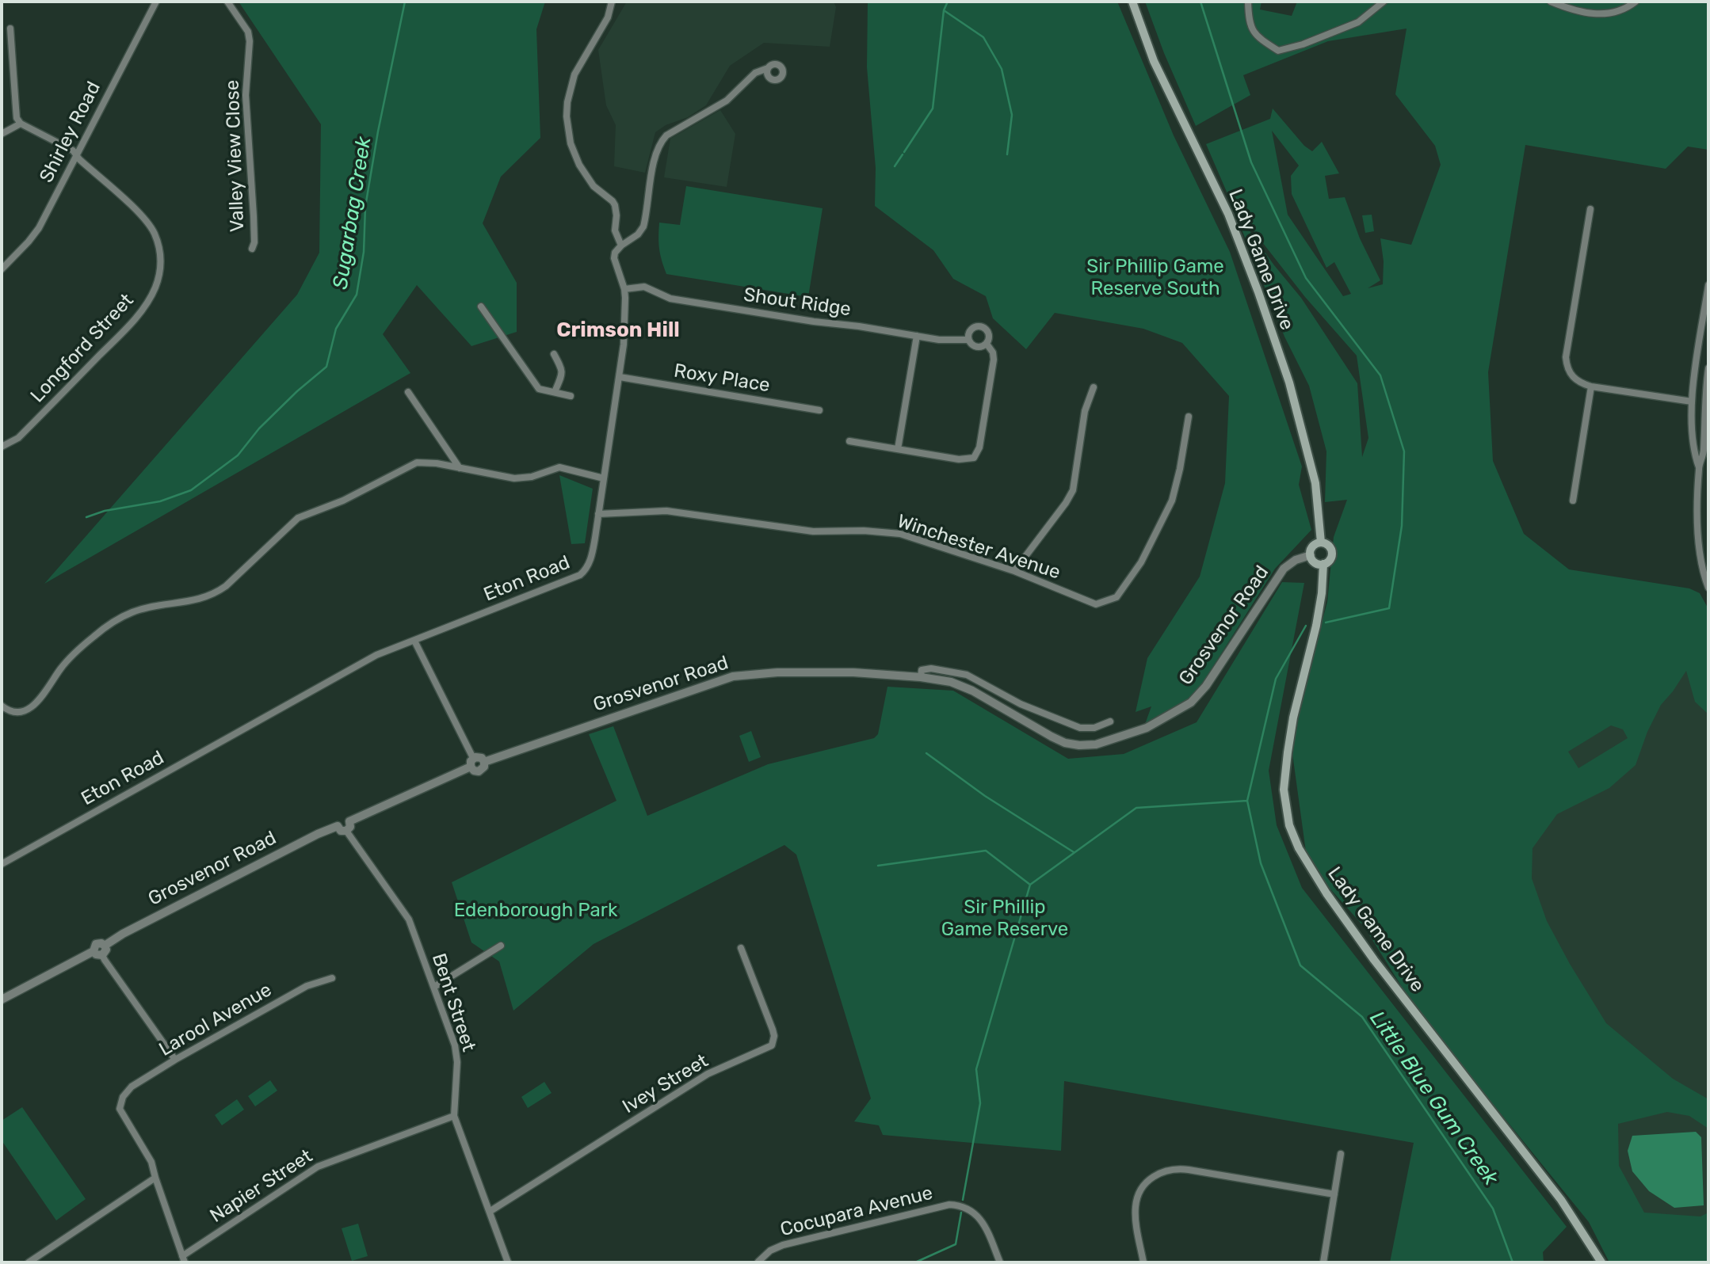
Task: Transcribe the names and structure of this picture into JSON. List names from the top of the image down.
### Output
{
  "streets": {
    "main road": ["Lady Game Drive"],
    "street": [
      "Shirley Road",
      "Valley View Close",
      "Shout Ridge",
      "Longford Street",
      "Roxy Place",
      "Winchester Avenue",
      "Eton Road",
      "Grosvenor Road",
      "Bent Street",
      "Larool Avenue",
      "Ivey Street",
      "Napier Street",
      "Cocupara Avenue"
    ]
  },
  "crossings": [
    ["Shirley Road", "Longford Street"],
    ["Lady Game Drive", "Grosvenor Road"],
    ["Shout Ridge", "Eton Road"],
    ["Roxy Place", "Eton Road"],
    ["Winchester Avenue", "Eton Road"],
    ["Grosvenor Road", "Bent Street"],
    ["Bent Street", "Ivey Street"],
    ["Bent Street", "Napier Street"]
  ],
  "districts": ["Crimson Hill"],
  "water": ["Sugarbag Creek", "Little Blue Gum Creek"],
  "parks": ["Sir Phillip Game Reserve South", "Sir Phillip Game Reserve", "Edenborough Park"]
}
